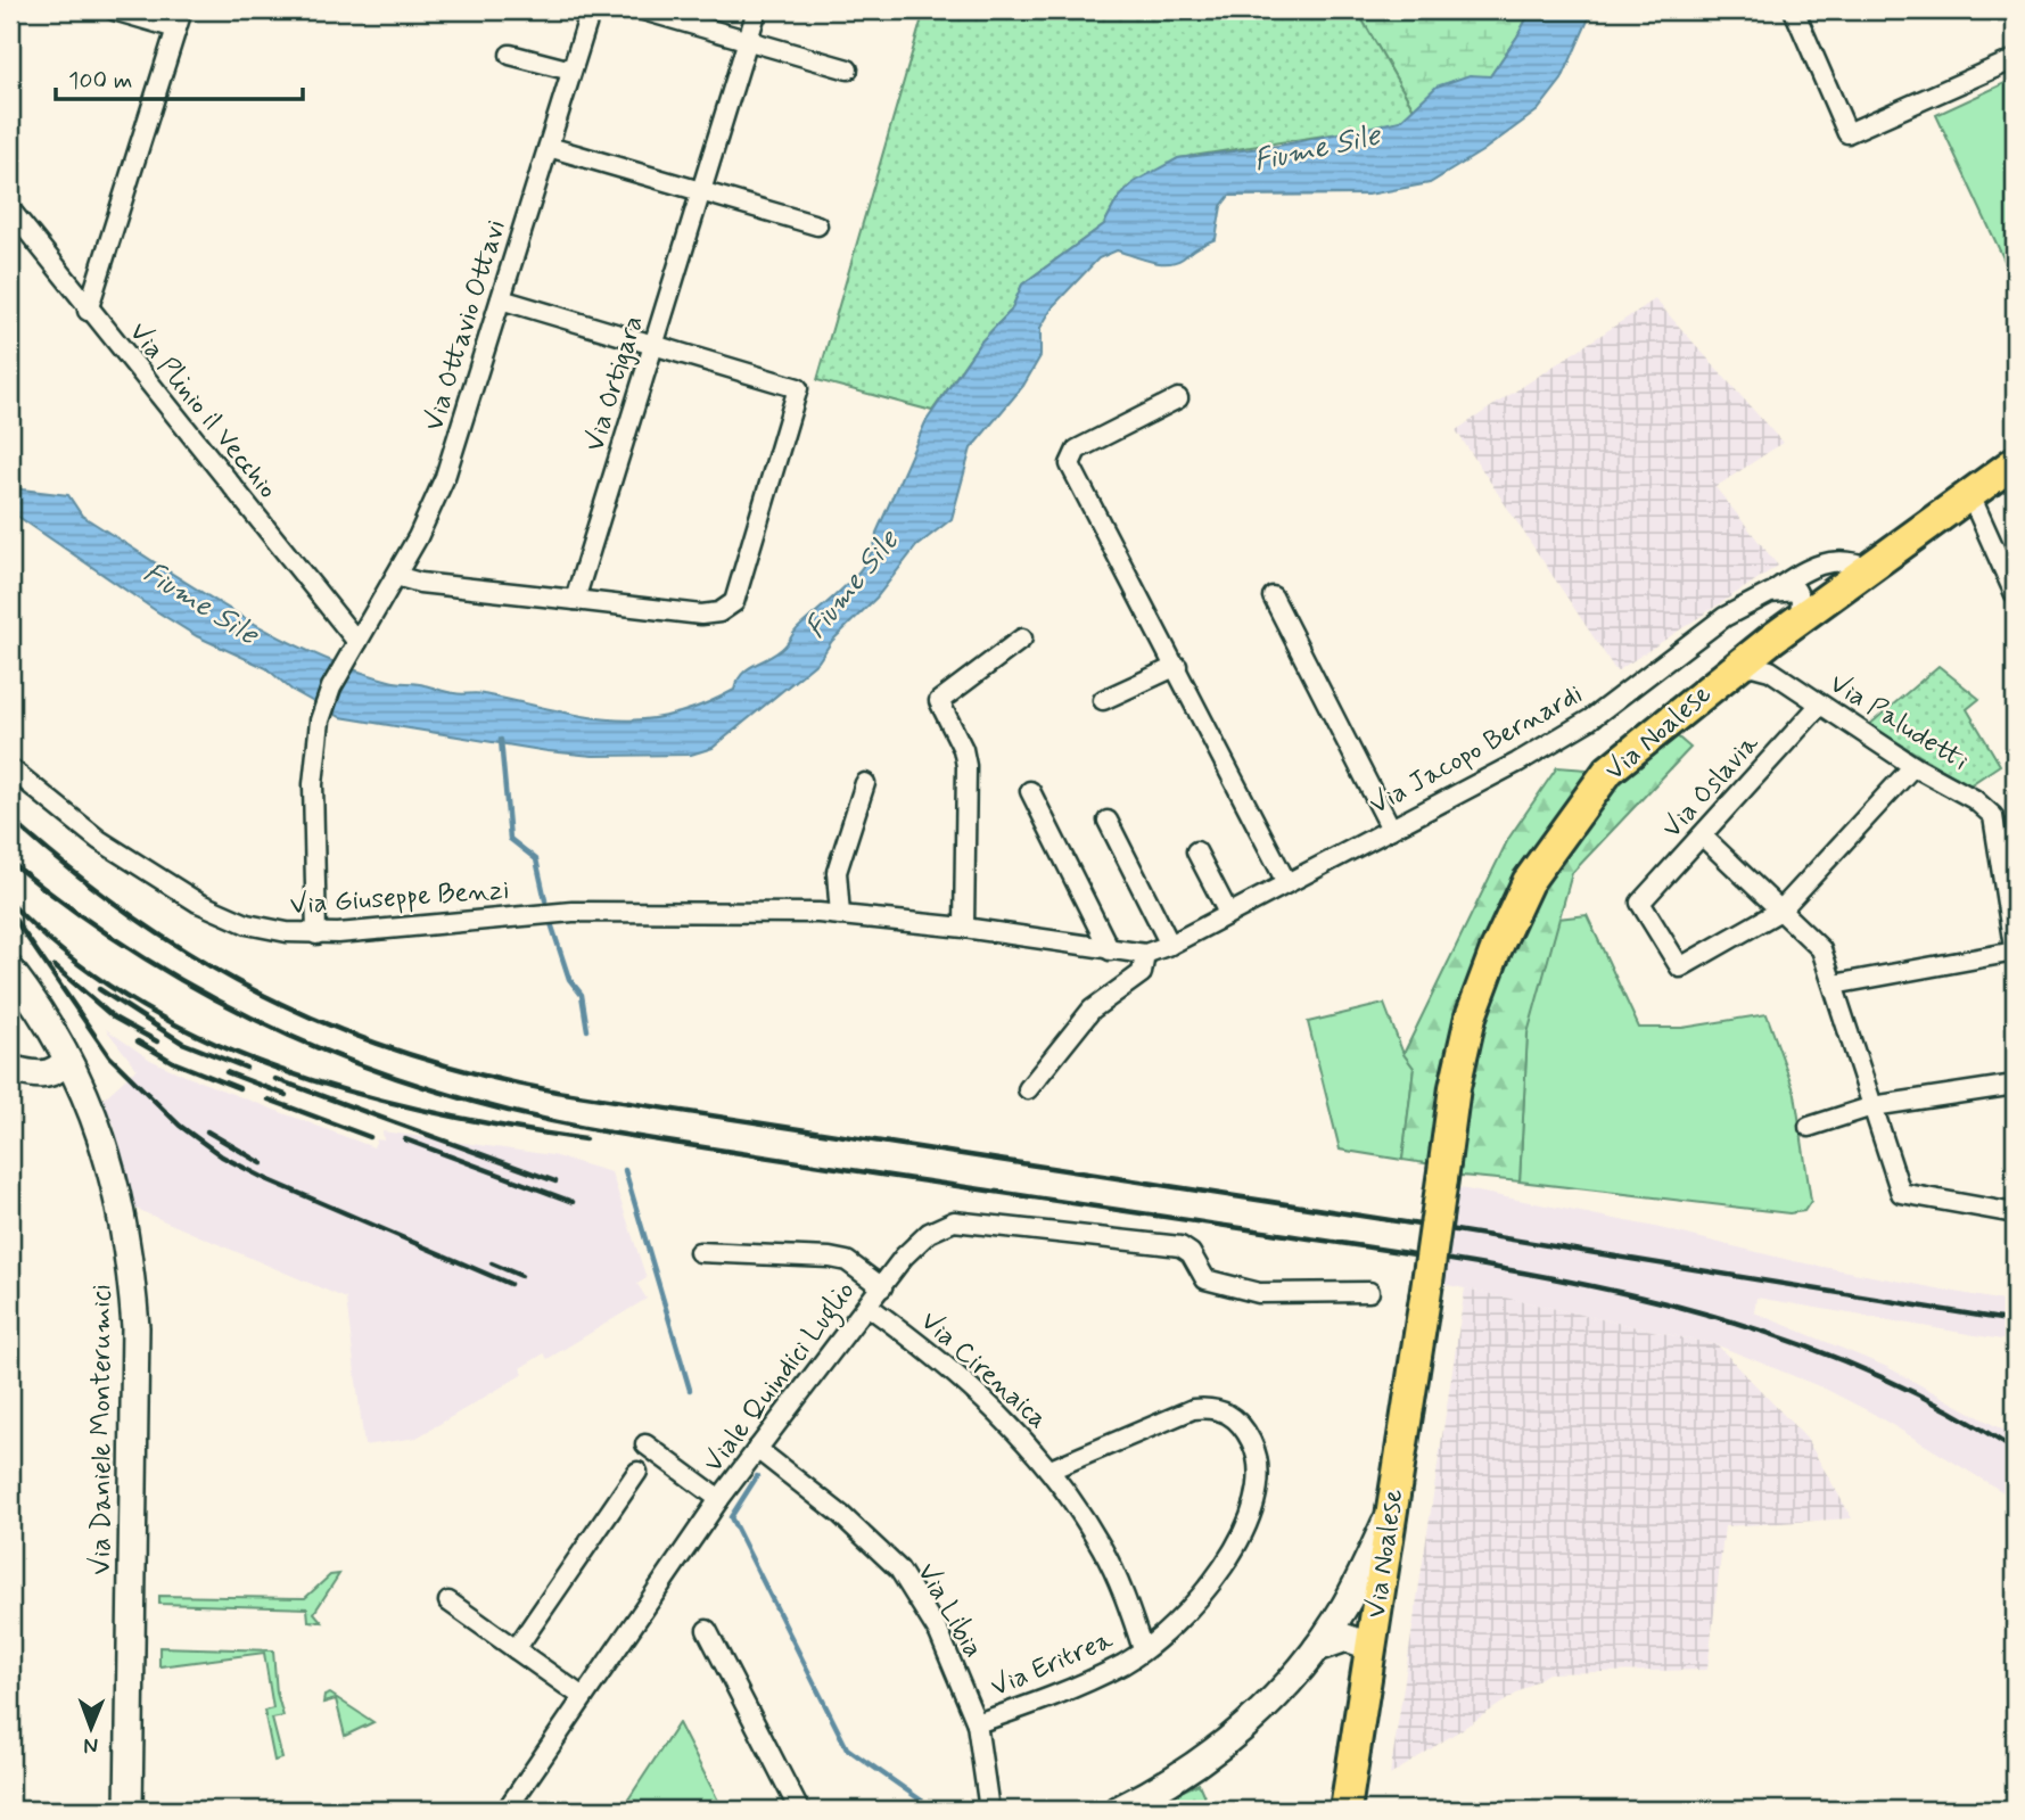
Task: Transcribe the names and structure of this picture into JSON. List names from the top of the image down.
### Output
{
  "streets": {
    "main road": ["Via Noalese"],
    "street": [
      "Via Ottavio Ottavi",
      "Via Ortigara",
      "Via Plinio il Vecchio",
      "Via Paludetti",
      "Via Jacopo Bernardi",
      "Via Oslavia",
      "Via Giuseppe Benzi",
      "Via Cirenaica",
      "Viale Quindici Luglio",
      "Via Daniele Monterumici",
      "Via Libia",
      "Via Eritrea"
    ]
  },
  "crossings": [
    ["Via Ottavio Ottavi", "Via Plinio il Vecchio"],
    ["Via Ottavio Ottavi", "Via Giuseppe Benzi"],
    ["Via Paludetti", "Via Noalese"],
    ["Via Paludetti", "Via Oslavia"],
    ["Via Noalese", "Via Jacopo Bernardi"],
    ["Via Jacopo Bernardi", "Via Giuseppe Benzi"],
    ["Via Cirenaica", "Viale Quindici Luglio"],
    ["Via Cirenaica", "Via Eritrea"],
    ["Viale Quindici Luglio", "Via Libia"],
    ["Via Libia", "Via Eritrea"]
  ],
  "water": ["Fiume Sile"],
  "scale_bar": "100 m",
  "north": "bottom"
}
